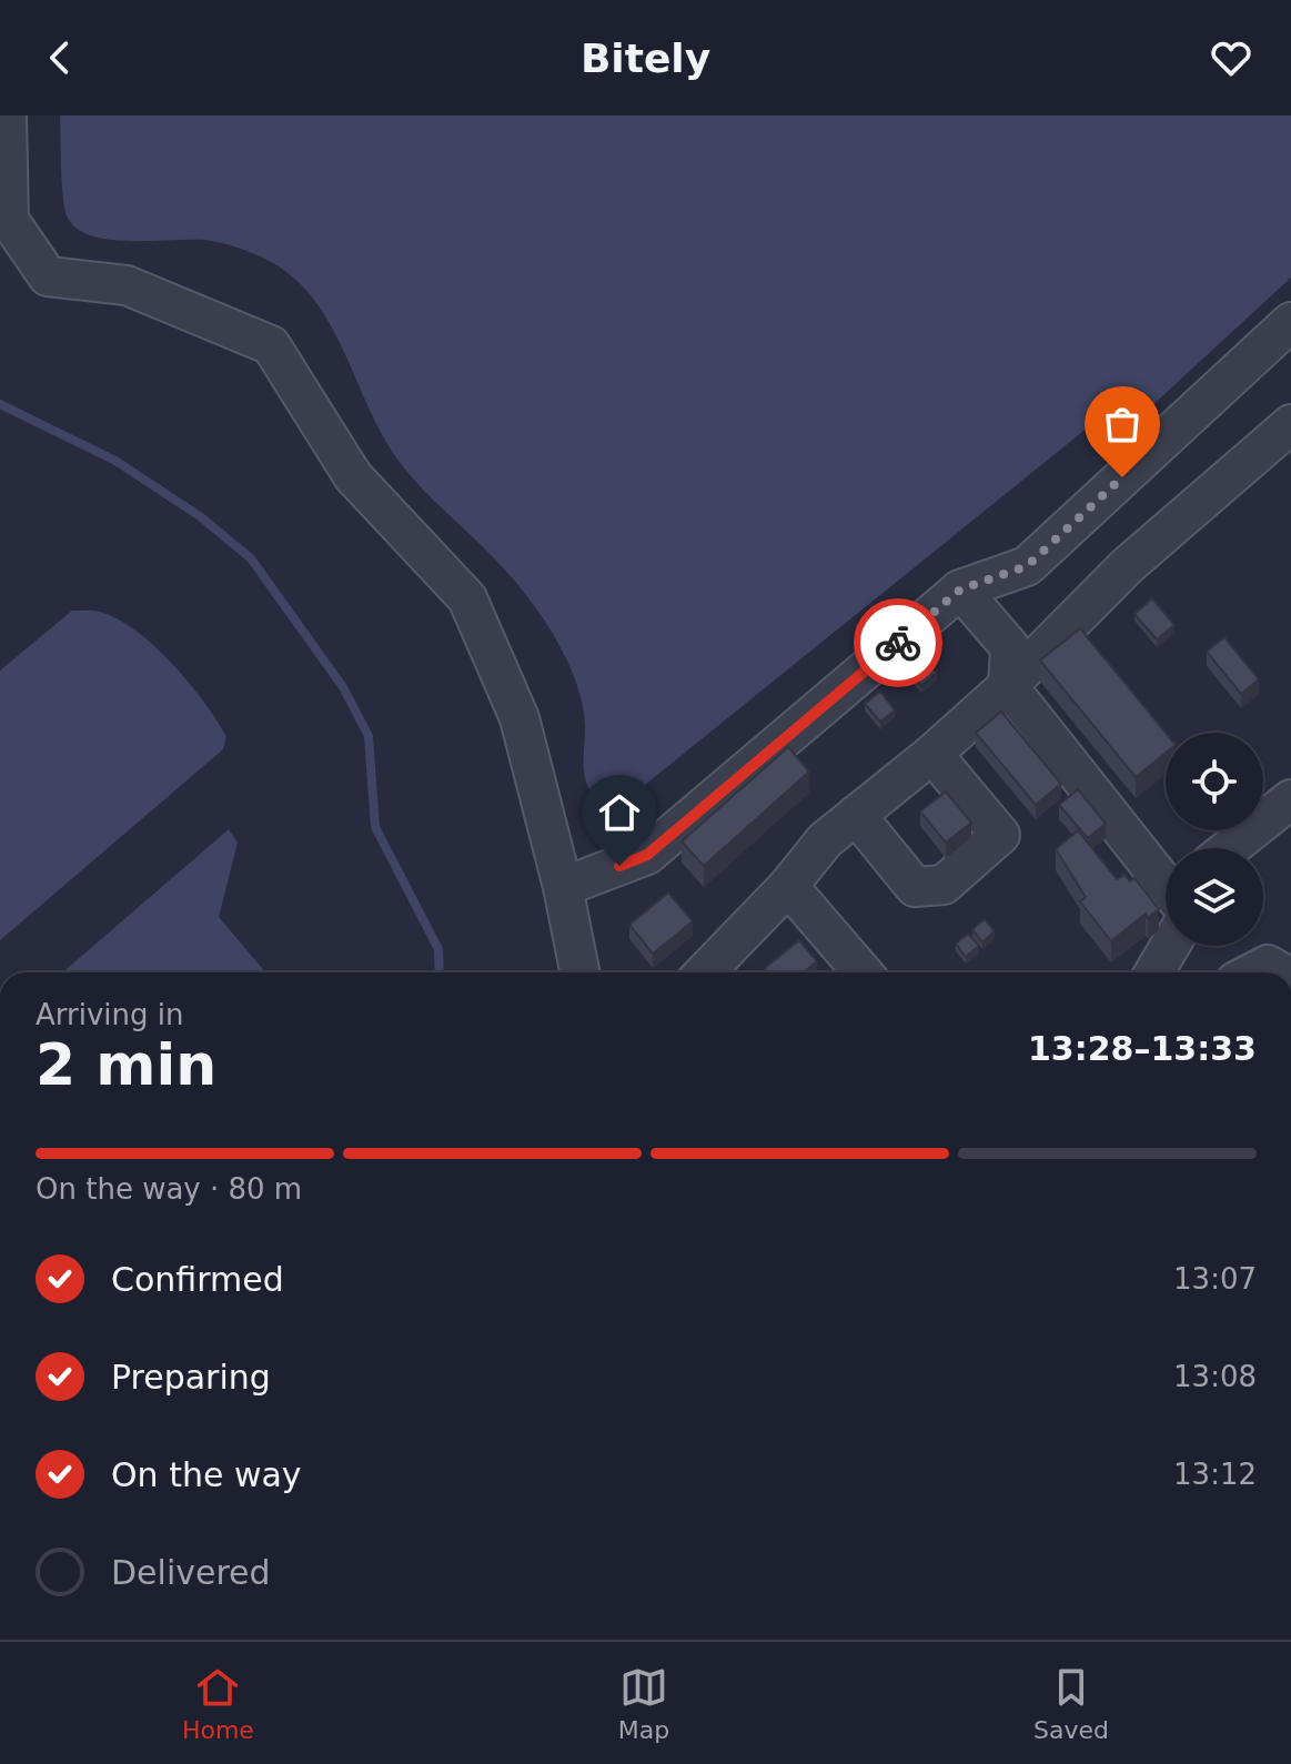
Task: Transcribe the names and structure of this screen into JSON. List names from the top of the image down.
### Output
{
  "page": {
    "header": "Bitely",
    "heading": ["2 min", "Arriving in", "13:28–13:33"],
    "bar": "On the way · 80 m",
    "list": [
      ["Confirmed", "13:07"],
      ["Preparing", "13:08"],
      ["On the way", "13:12"],
      "Delivered"
    ],
    "tabs": ["Home", "Map", "Saved"]
  }
}
